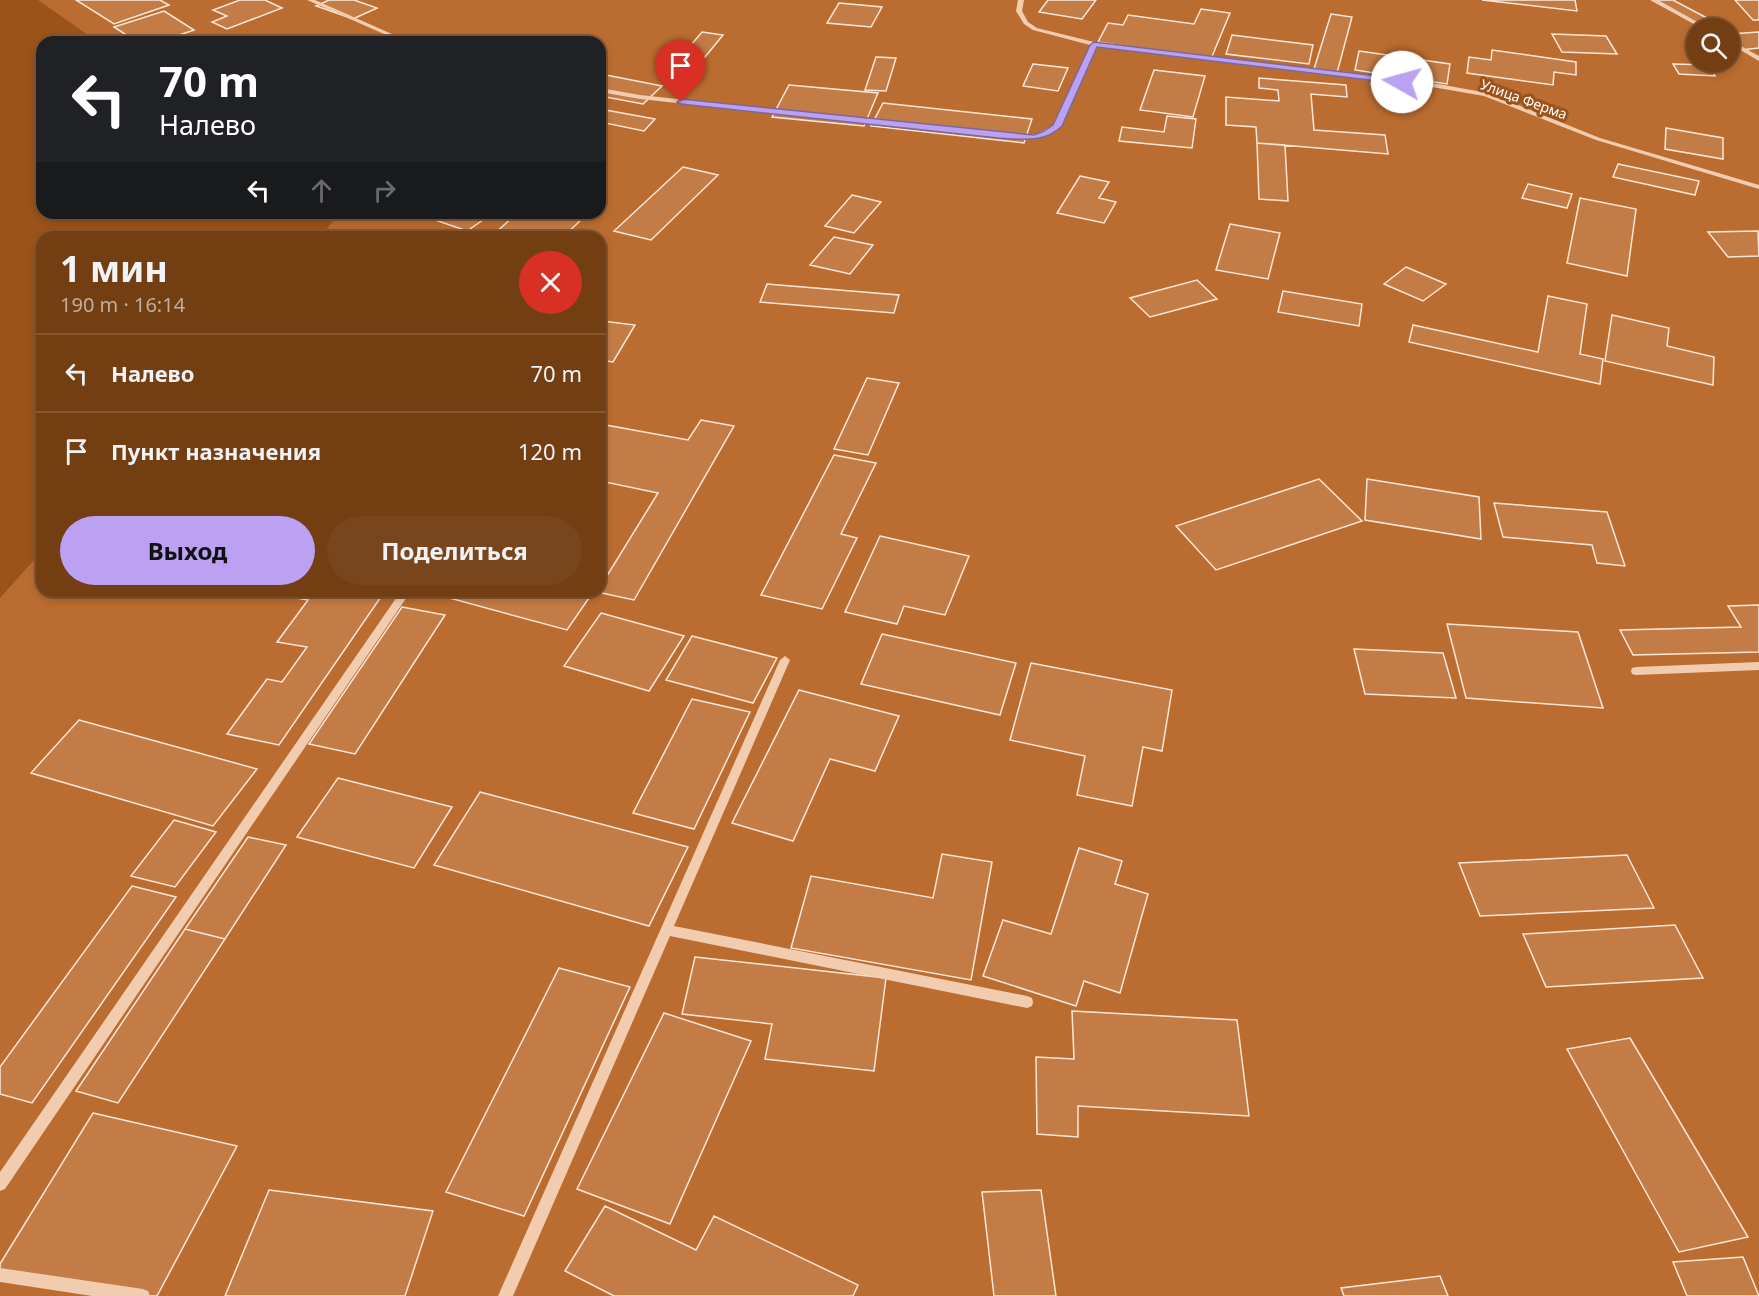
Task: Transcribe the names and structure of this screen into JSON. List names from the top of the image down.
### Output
{
  "streets": {
    "lane": ["Улица Ферма"]
  },
  "page": {
    "turn": ["70 m", "Налево"],
    "heading": ["1 мин", "190 m · 16:14"],
    "list": [
      {
        "name": "Налево",
        "value": "70 m"
      },
      {
        "name": "Пункт назначения",
        "value": "120 m"
      }
    ],
    "buttons": ["Выход", "Поделиться"]
  }
}
